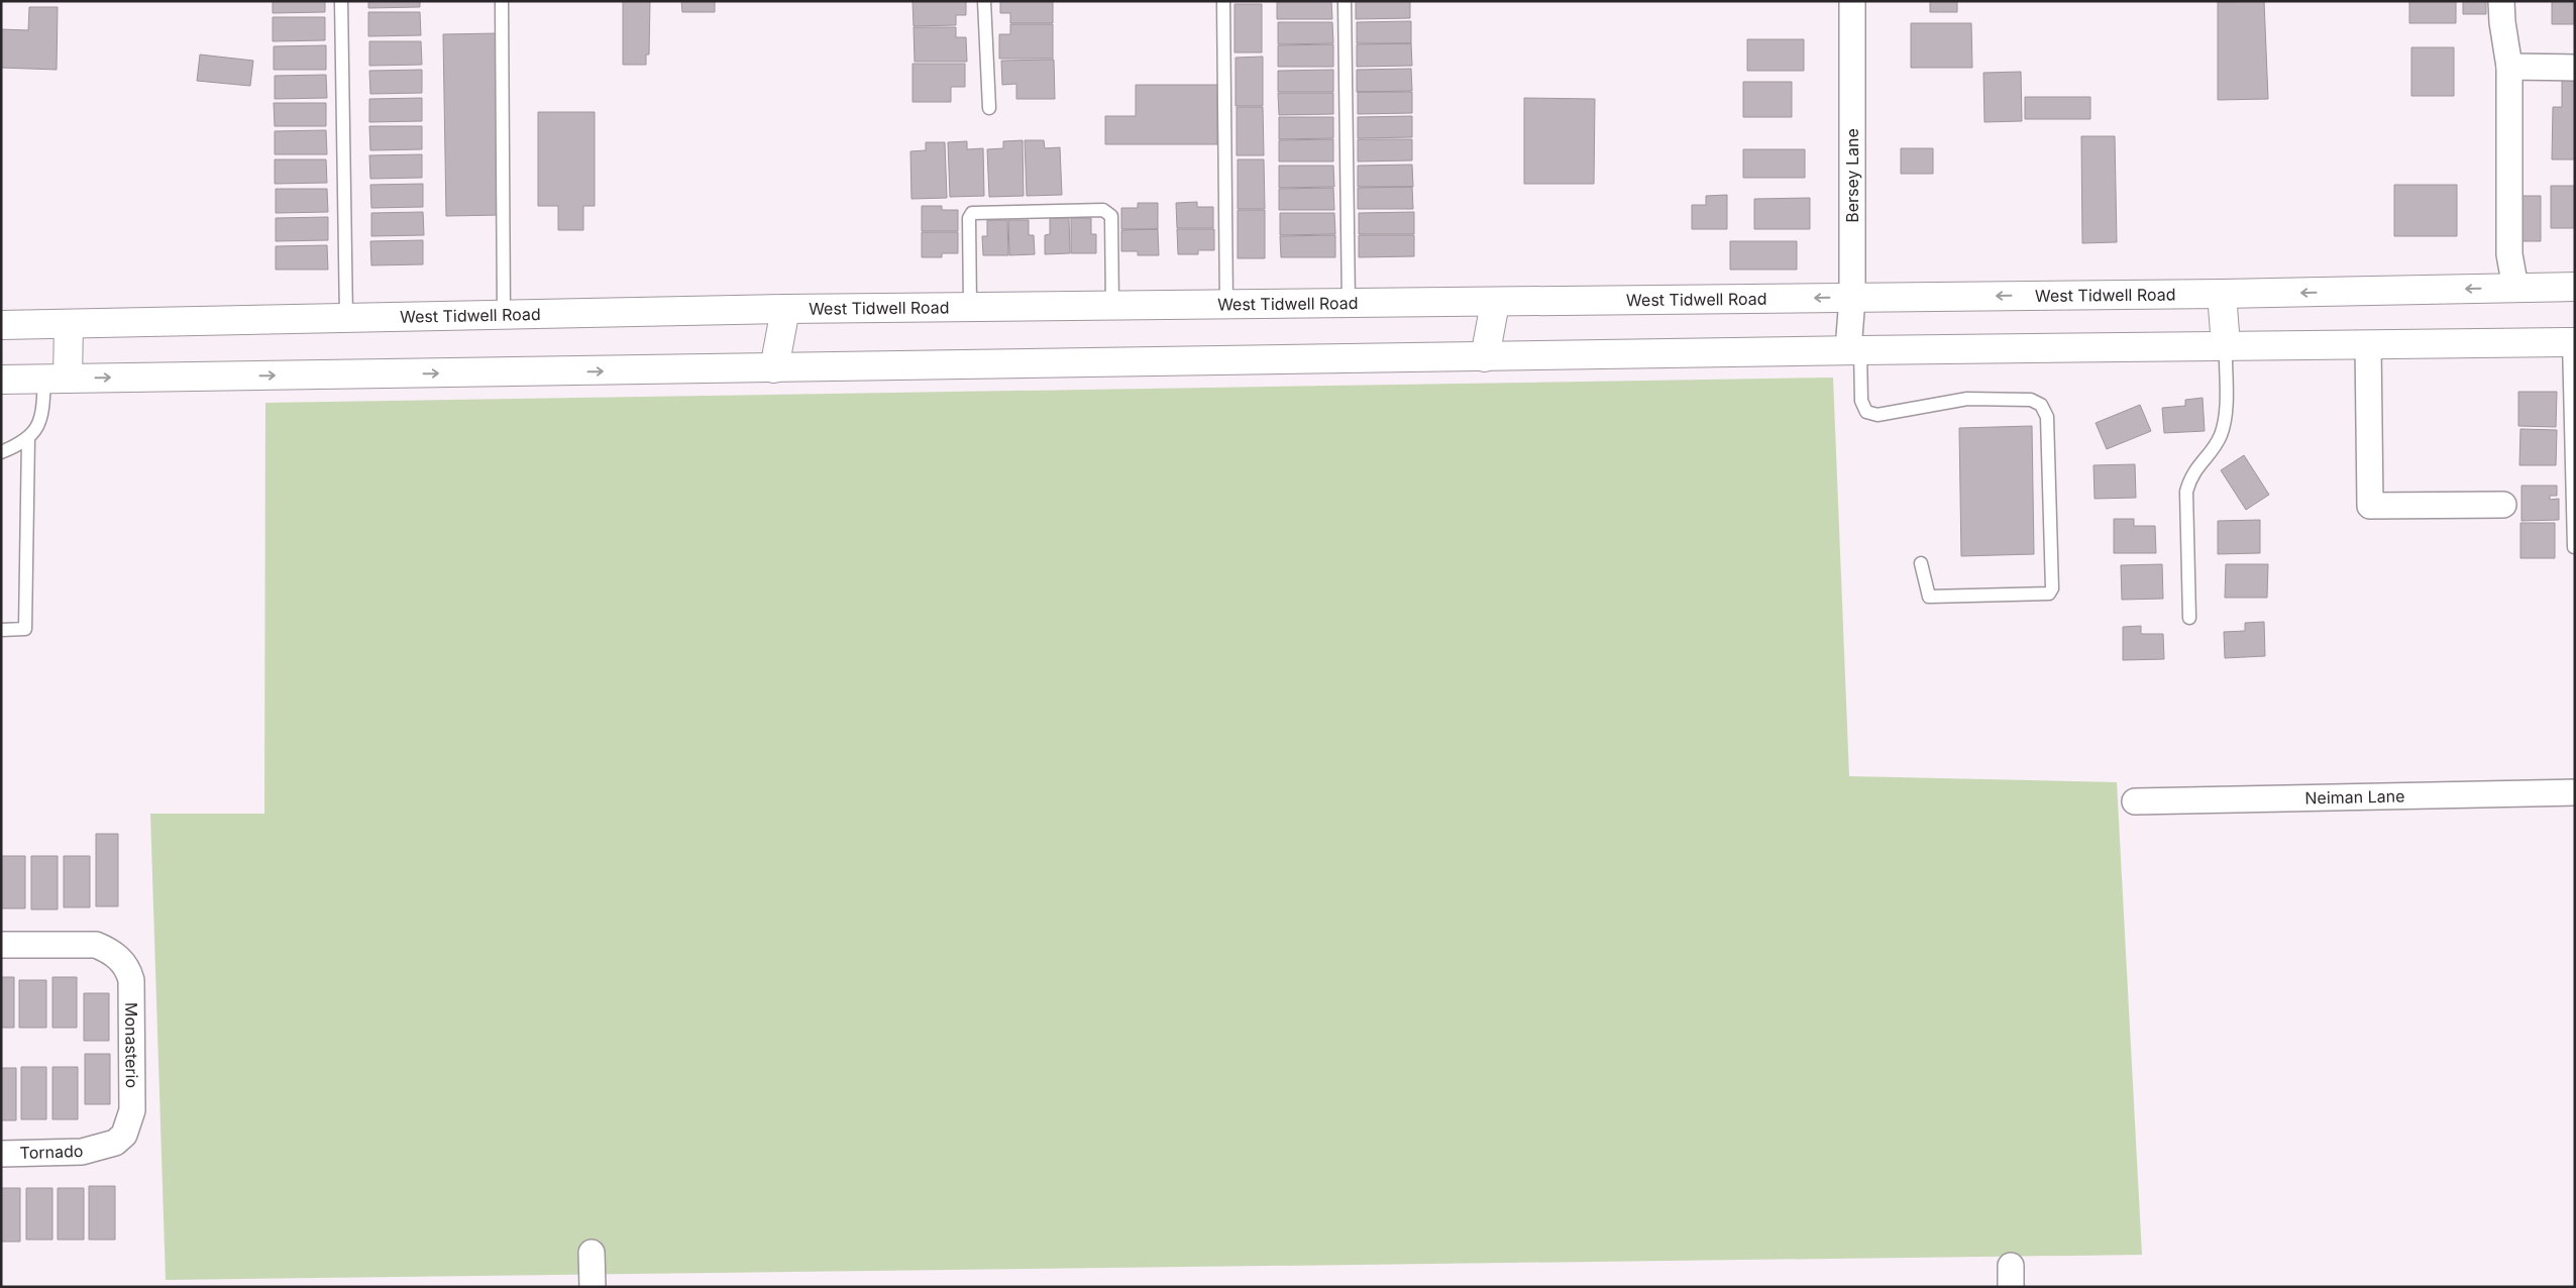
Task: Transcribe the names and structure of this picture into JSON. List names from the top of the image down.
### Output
{
  "streets": {
    "main road": ["West Tidwell Road"],
    "street": [
      "Bersey Lane",
      "Neiman Lane",
      "Monasterio",
      "Tornado"
    ]
  },
  "crossings": [
    ["Bersey Lane", "West Tidwell Road"],
    ["Monasterio", "Tornado"]
  ]
}
